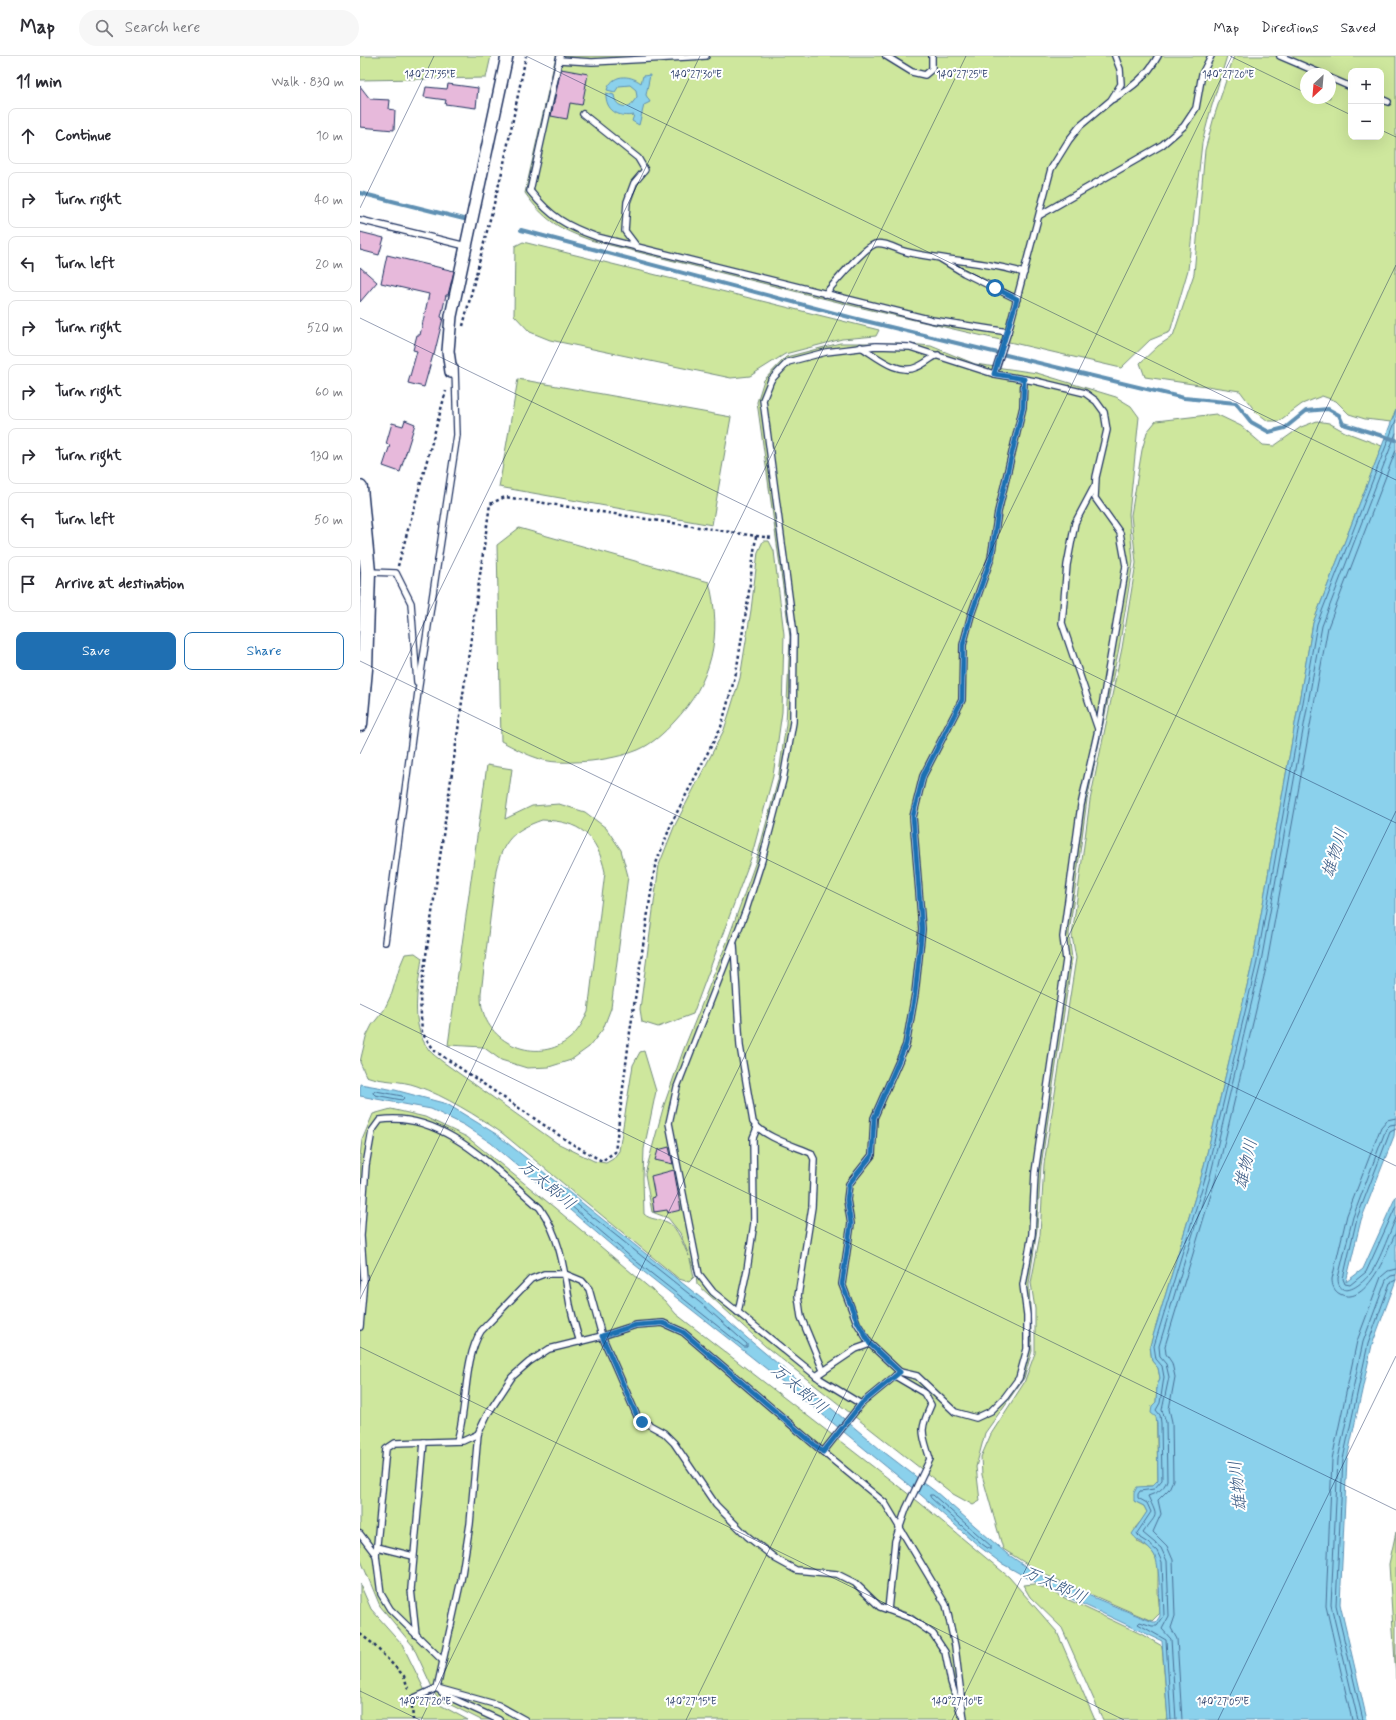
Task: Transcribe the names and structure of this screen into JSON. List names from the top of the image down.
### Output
{
  "water": ["雄物川", "万太郎川"],
  "north": "bottom left",
  "page": {
    "header": "Map",
    "search": "Search here",
    "nav": ["Map", "Directions", "Saved"],
    "heading": ["11 min", "Walk · 830 m"],
    "map_buttons": ["+", "−"],
    "list": [
      ["Continue", "10 m"],
      ["Turn right", "40 m"],
      ["Turn left", "20 m"],
      ["Turn right", "520 m"],
      ["Turn right", "60 m"],
      ["Turn right", "130 m"],
      ["Turn left", "50 m"],
      "Arrive at destination"
    ],
    "buttons": ["Save", "Share"]
  },
  "coordinates": [
    "140°27'35\"E",
    "140°27'30\"E",
    "140°27'25\"E",
    "140°27'20\"E",
    "140°27'15\"E",
    "140°27'10\"E",
    "140°27'05\"E"
  ]
}
